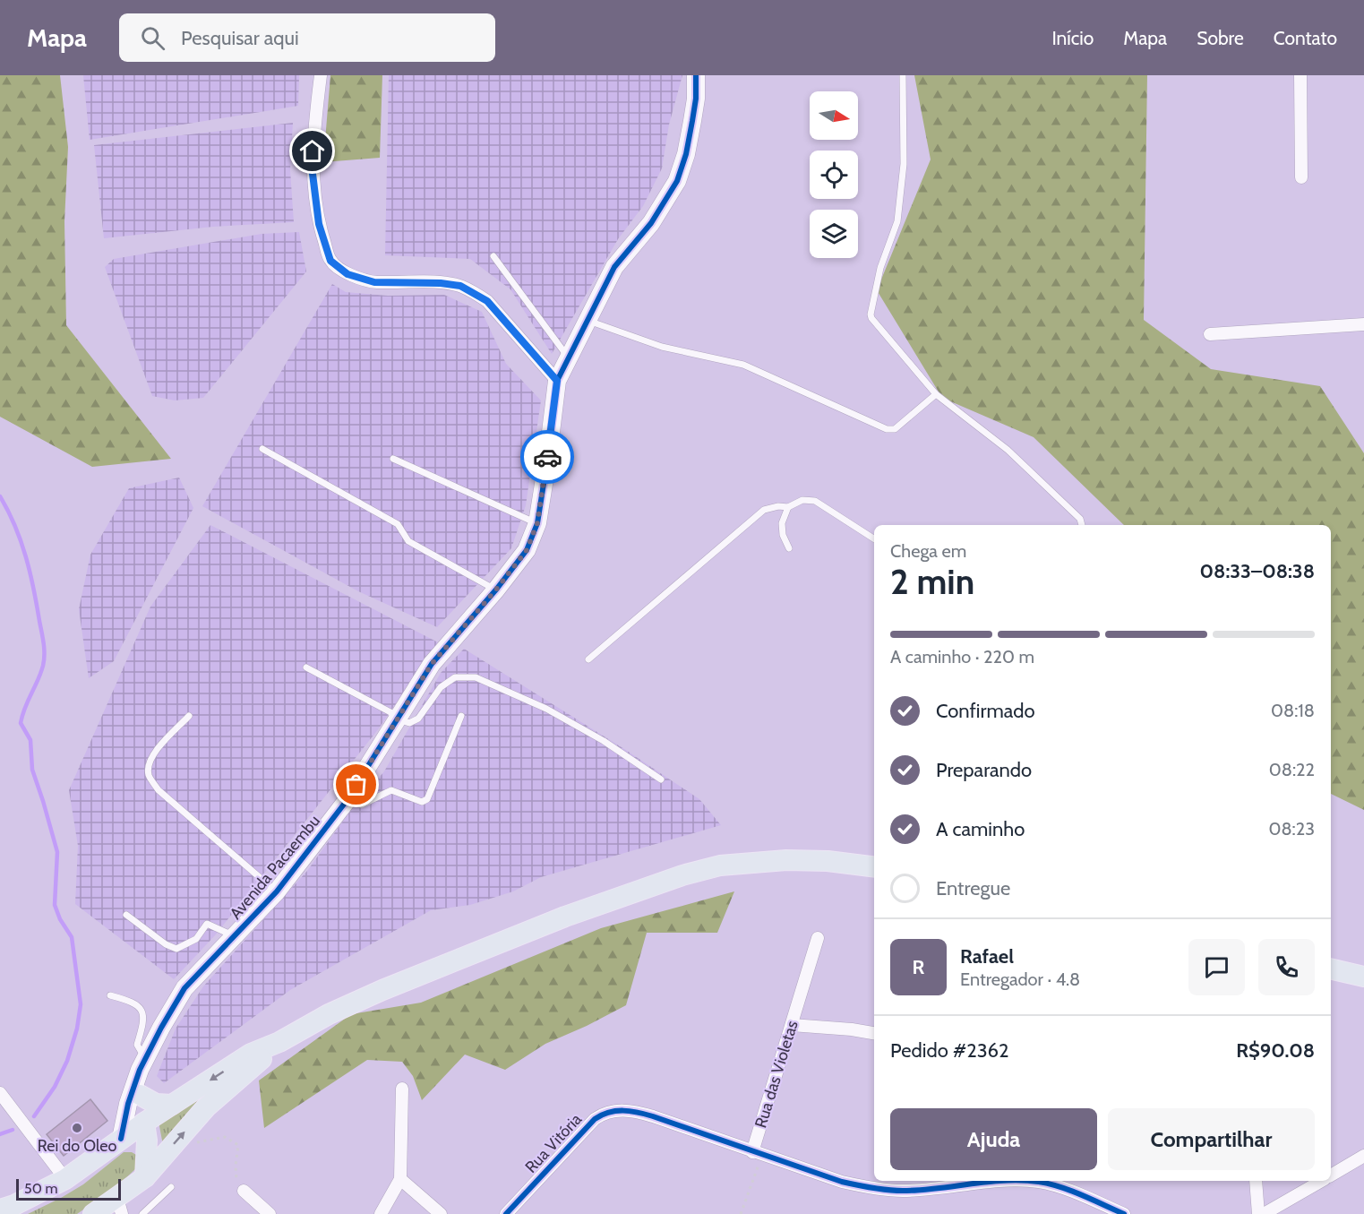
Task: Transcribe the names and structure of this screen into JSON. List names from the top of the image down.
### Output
{
  "streets": {
    "street": ["Avenida Pacaembu", "Rua das Violetas", "Rua Vitória"]
  },
  "crossings": [
    ["Rua das Violetas", "Rua Vitória"]
  ],
  "places": ["Rei do Oleo"],
  "scale_bar": "50 m",
  "north": "right",
  "page": {
    "header": "Mapa",
    "search": "Pesquisar aqui",
    "nav": [
      "Início",
      "Mapa",
      "Sobre",
      "Contato"
    ],
    "heading": ["2 min", "Chega em", "08:33–08:38"],
    "panel": [
      "Rafael",
      "Entregador · 4.8",
      "Pedido #2362",
      "R$90.08"
    ],
    "bar": "A caminho · 220 m",
    "list": [
      ["Confirmado", "08:18"],
      ["Preparando", "08:22"],
      ["A caminho", "08:23"],
      "Entregue"
    ],
    "round": "R",
    "buttons": ["Ajuda", "Compartilhar"],
    "scale": "50 m"
  }
}
